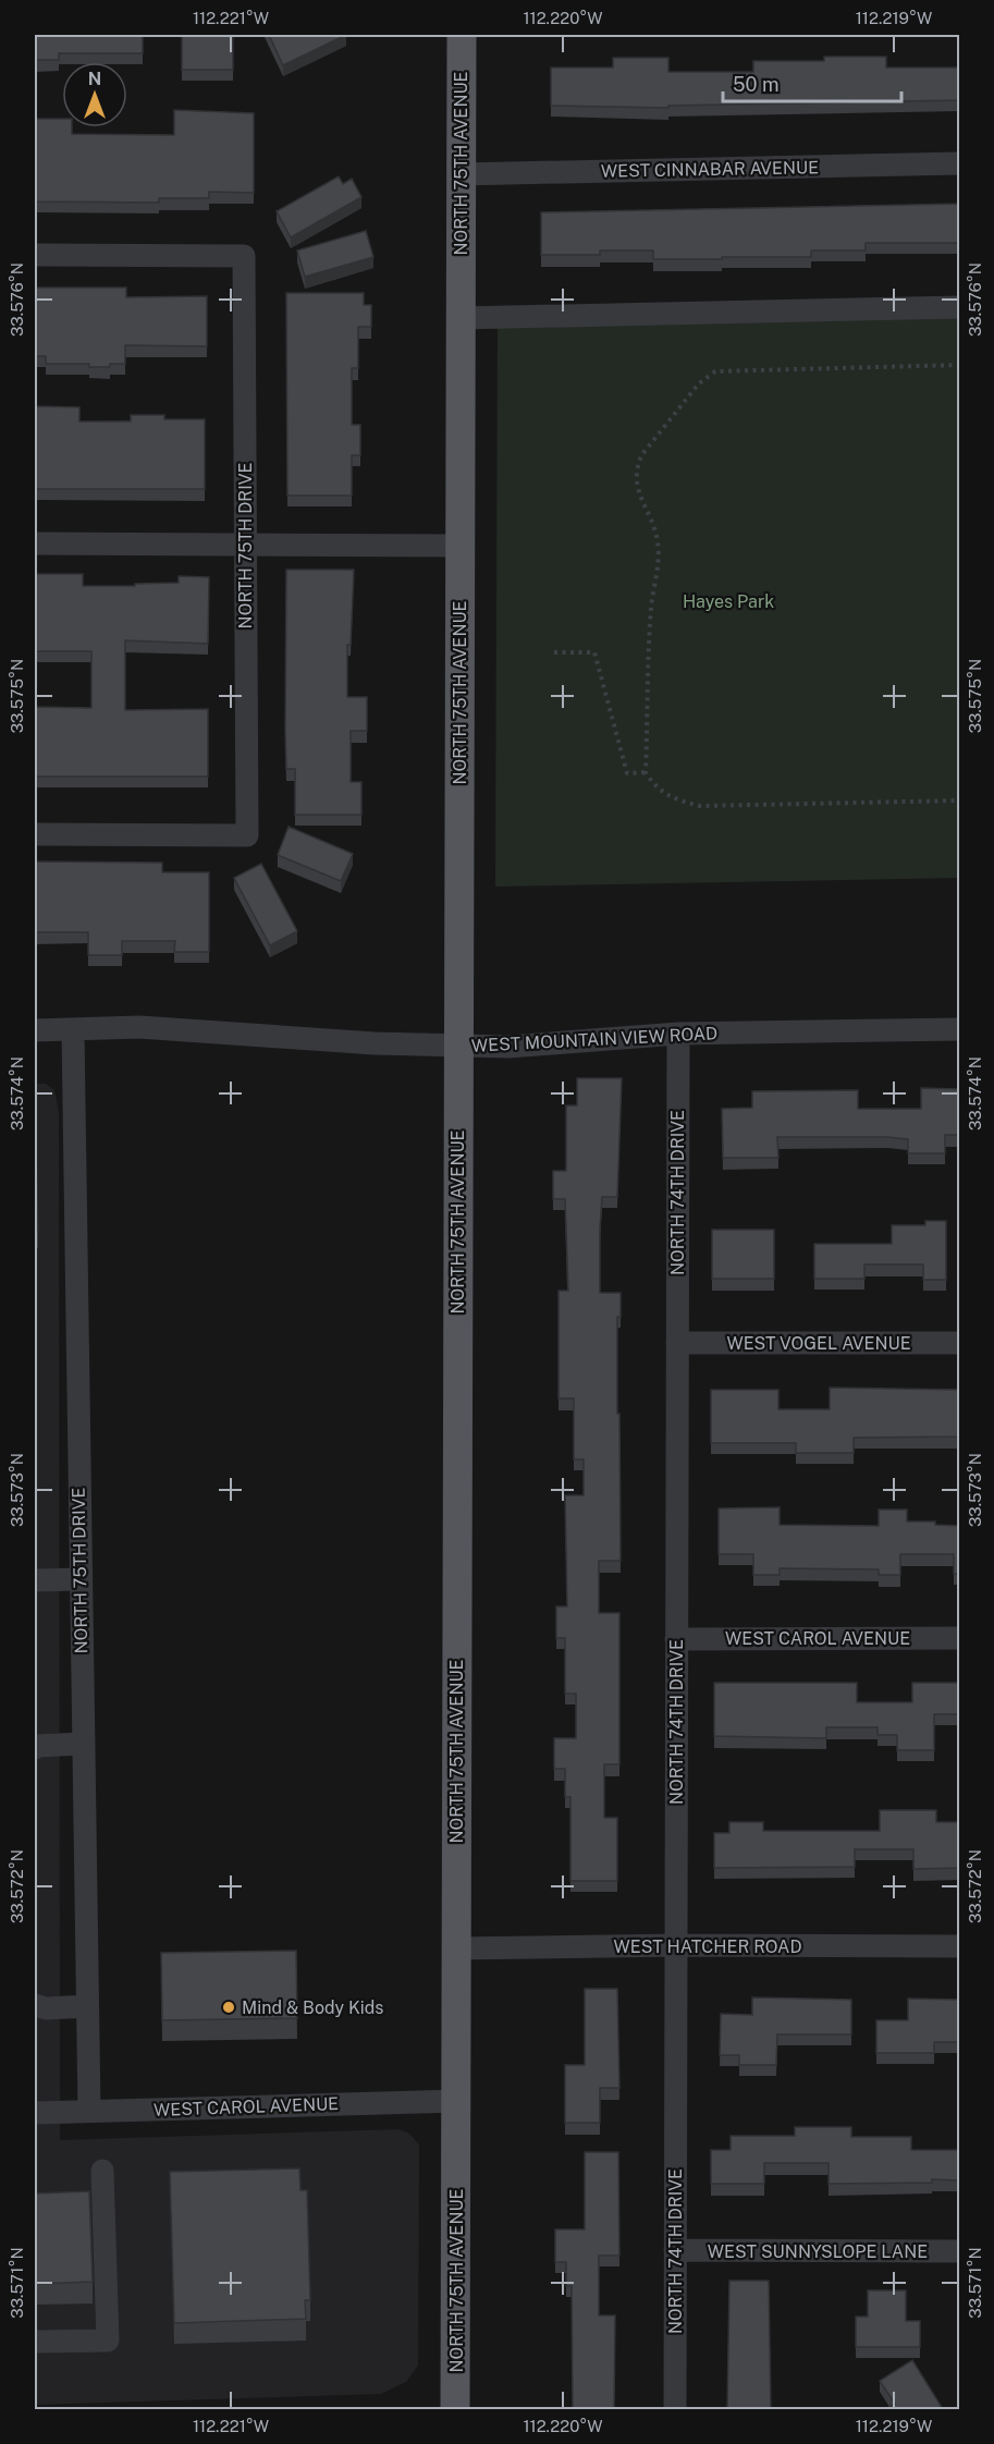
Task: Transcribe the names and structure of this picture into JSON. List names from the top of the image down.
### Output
{
  "streets": {
    "main road": ["NORTH 75TH AVENUE"],
    "street": [
      "WEST CINNABAR AVENUE",
      "NORTH 75TH DRIVE",
      "WEST MOUNTAIN VIEW ROAD",
      "NORTH 74TH DRIVE",
      "WEST VOGEL AVENUE",
      "WEST CAROL AVENUE",
      "WEST HATCHER ROAD",
      "WEST SUNNYSLOPE LANE"
    ]
  },
  "crossings": [
    ["NORTH 75TH AVENUE", "WEST CINNABAR AVENUE"],
    ["NORTH 75TH AVENUE", "WEST MOUNTAIN VIEW ROAD"],
    ["NORTH 75TH AVENUE", "WEST CAROL AVENUE"],
    ["NORTH 75TH AVENUE", "WEST HATCHER ROAD"],
    ["NORTH 75TH DRIVE", "WEST MOUNTAIN VIEW ROAD"],
    ["NORTH 75TH DRIVE", "WEST CAROL AVENUE"],
    ["WEST MOUNTAIN VIEW ROAD", "NORTH 74TH DRIVE"],
    ["NORTH 74TH DRIVE", "WEST VOGEL AVENUE"],
    ["NORTH 74TH DRIVE", "WEST CAROL AVENUE"],
    ["NORTH 74TH DRIVE", "WEST HATCHER ROAD"],
    ["NORTH 74TH DRIVE", "WEST SUNNYSLOPE LANE"]
  ],
  "parks": ["Hayes Park"],
  "places": ["Mind & Body Kids"],
  "scale_bar": "50 m",
  "north": "top",
  "coordinates": [
    "112.221°W",
    "112.220°W",
    "112.219°W",
    "33.576°N",
    "33.575°N",
    "33.574°N",
    "33.573°N",
    "33.572°N",
    "33.571°N"
  ]
}
